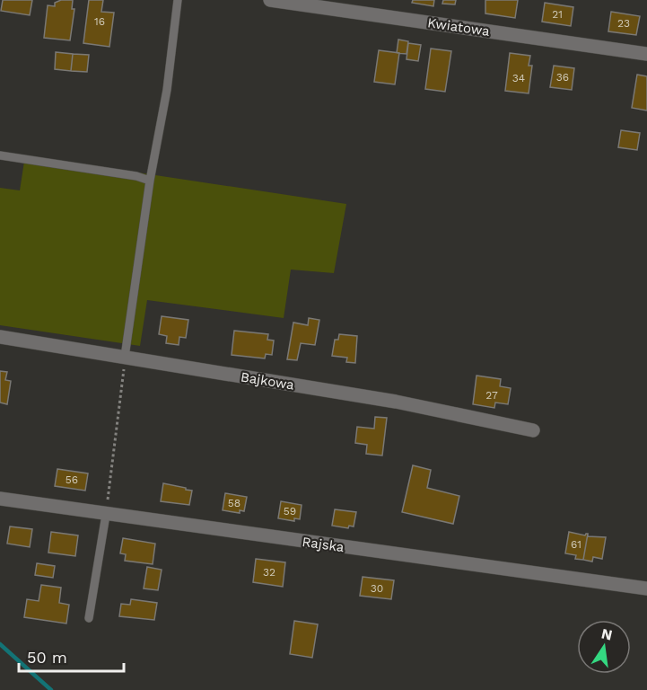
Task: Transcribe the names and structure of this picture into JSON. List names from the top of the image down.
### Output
{
  "streets": {
    "street": ["Kwiatowa", "Bajkowa", "Rajska"]
  },
  "house_numbers": [
    "21",
    "16",
    "23",
    "36",
    "34",
    "27",
    "56",
    "58",
    "59",
    "61",
    "32",
    "30"
  ],
  "scale_bar": "50 m",
  "north": "top"
}
